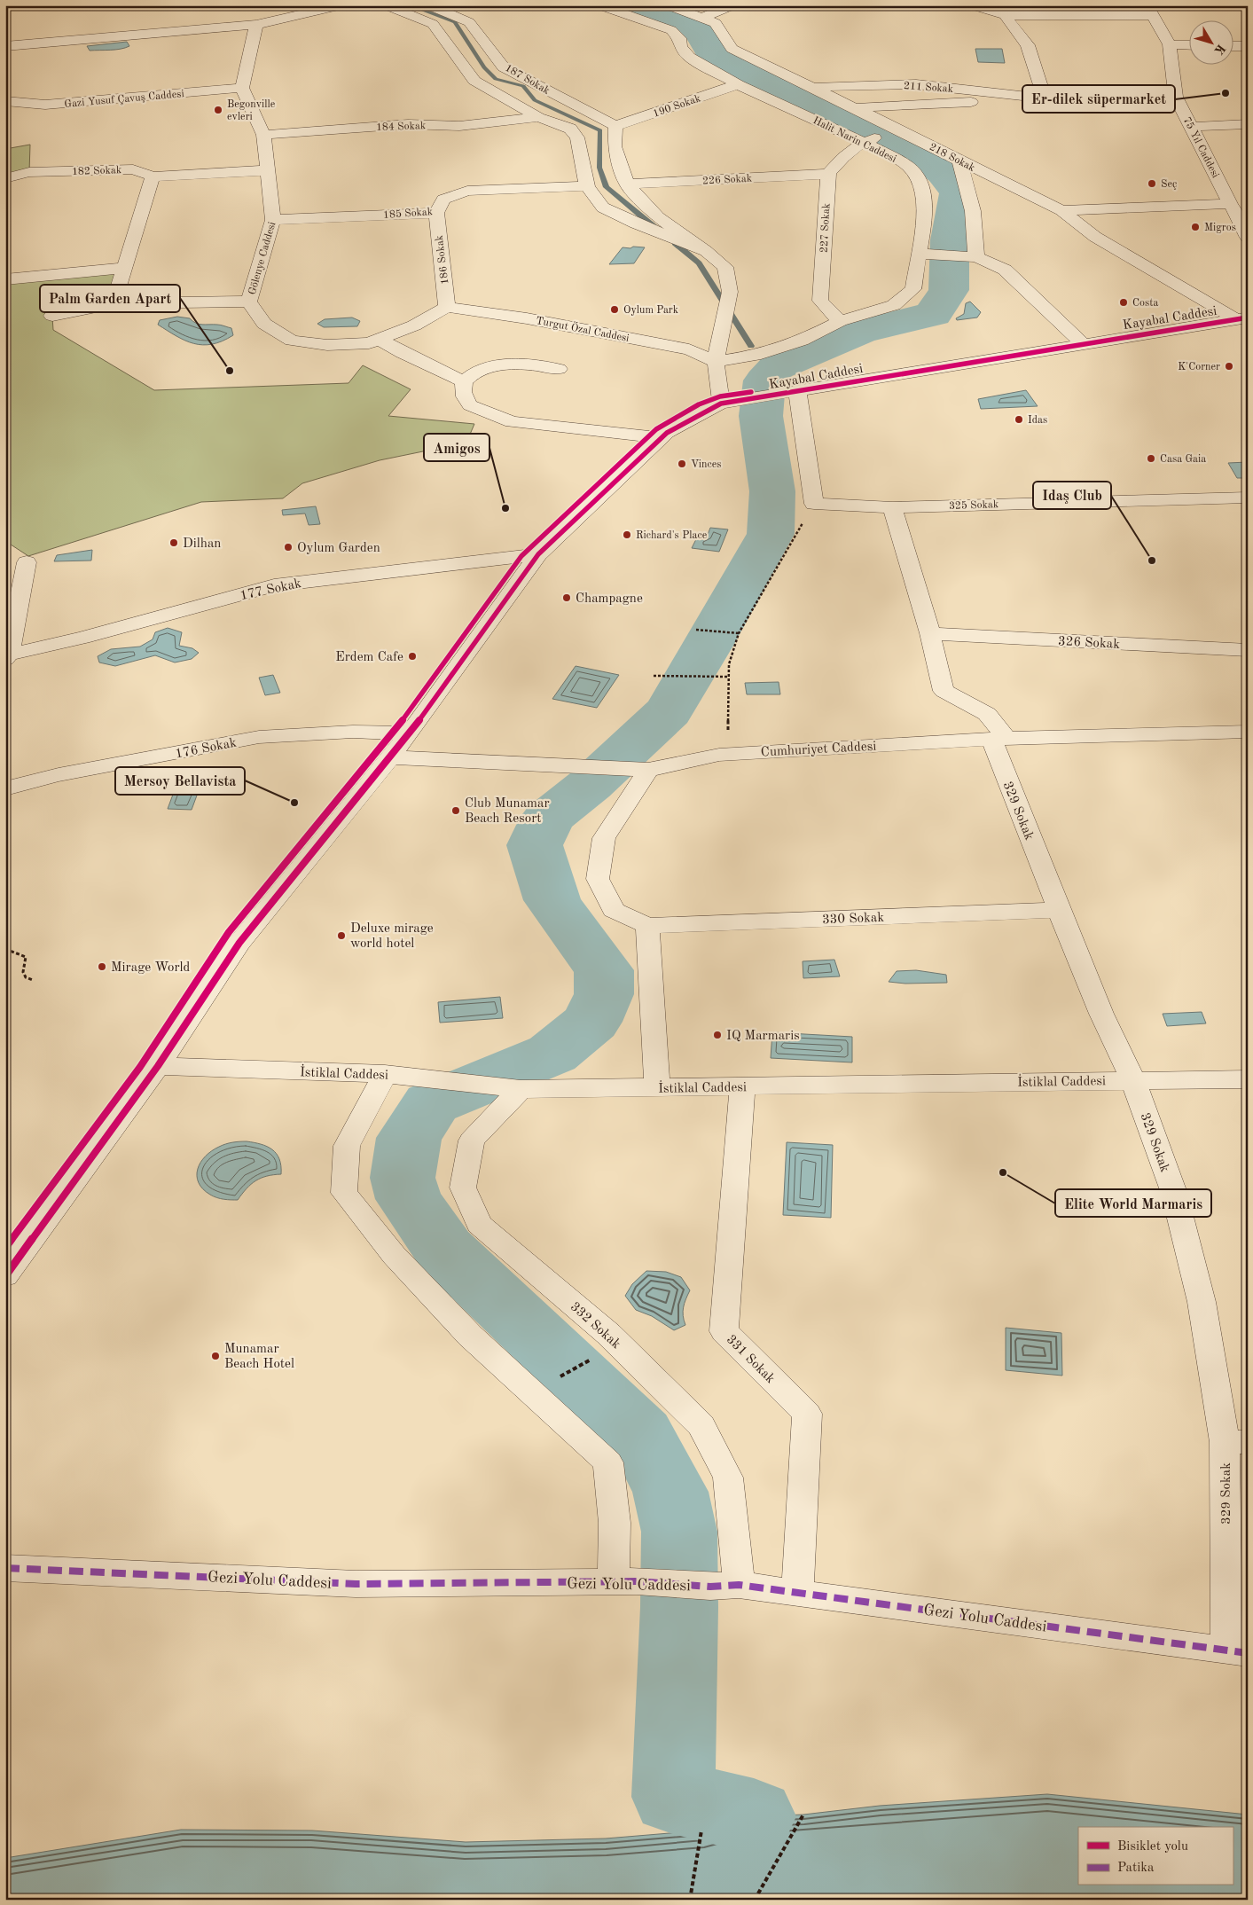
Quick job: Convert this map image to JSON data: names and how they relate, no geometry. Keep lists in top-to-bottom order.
{
  "streets": {
    "street": [
      "187 Sokak",
      "211 Sokak",
      "Gazi Yusuf Çavuş Caddesi",
      "190 Sokak",
      "184 Sokak",
      "Halit Narin Caddesi",
      "75 Yıl Caddesi",
      "218 Sokak",
      "182 Sokak",
      "226 Sokak",
      "185 Sokak",
      "227 Sokak",
      "Gölenye Caddesi",
      "186 Sokak",
      "Kayabal Caddesi",
      "Turgut Özal Caddesi",
      "325 Sokak",
      "177 Sokak",
      "326 Sokak",
      "176 Sokak",
      "Cumhuriyet Caddesi",
      "329 Sokak",
      "330 Sokak",
      "İstiklal Caddesi",
      "332 Sokak",
      "331 Sokak",
      "Gezi Yolu Caddesi"
    ]
  },
  "crossings": [
    ["187 Sokak", "190 Sokak"],
    ["211 Sokak", "75 Yıl Caddesi"],
    ["211 Sokak", "218 Sokak"],
    ["Gazi Yusuf Çavuş Caddesi", "Gölenye Caddesi"],
    ["190 Sokak", "Halit Narin Caddesi"],
    ["184 Sokak", "Gölenye Caddesi"],
    ["Halit Narin Caddesi", "227 Sokak"],
    ["Halit Narin Caddesi", "Turgut Özal Caddesi"],
    ["218 Sokak", "Kayabal Caddesi"],
    ["182 Sokak", "Gölenye Caddesi"],
    ["226 Sokak", "227 Sokak"],
    ["185 Sokak", "Gölenye Caddesi"],
    ["185 Sokak", "186 Sokak"],
    ["Gölenye Caddesi", "186 Sokak"],
    ["Gölenye Caddesi", "Turgut Özal Caddesi"],
    ["186 Sokak", "Turgut Özal Caddesi"],
    ["Kayabal Caddesi", "177 Sokak"],
    ["Kayabal Caddesi", "176 Sokak"],
    ["Kayabal Caddesi", "Cumhuriyet Caddesi"],
    ["Kayabal Caddesi", "İstiklal Caddesi"],
    ["325 Sokak", "329 Sokak"],
    ["326 Sokak", "329 Sokak"],
    ["Cumhuriyet Caddesi", "329 Sokak"],
    ["329 Sokak", "330 Sokak"],
    ["329 Sokak", "İstiklal Caddesi"],
    ["329 Sokak", "Gezi Yolu Caddesi"],
    ["İstiklal Caddesi", "332 Sokak"],
    ["İstiklal Caddesi", "331 Sokak"],
    ["332 Sokak", "Gezi Yolu Caddesi"],
    ["331 Sokak", "Gezi Yolu Caddesi"]
  ],
  "places": [
    "Er-dilek süpermarket",
    "Begonville evleri",
    "Seç",
    "Migros",
    "Costa",
    "Oylum Park",
    "K'Corner",
    "Palm Garden Apart",
    "Idas",
    "Casa Gaia",
    "Vinces",
    "Amigos",
    "Richard's Place",
    "Dilhan",
    "Oylum Garden",
    "Idaş Club",
    "Champagne",
    "Erdem Cafe",
    "Mersoy Bellavista",
    "Club Munamar Beach Resort",
    "Deluxe mirage world hotel",
    "Mirage World",
    "IQ Marmaris",
    "Elite World Marmaris",
    "Munamar Beach Hotel"
  ],
  "legend": ["Bisiklet yolu", "Patika"],
  "north": "bottom right"
}
